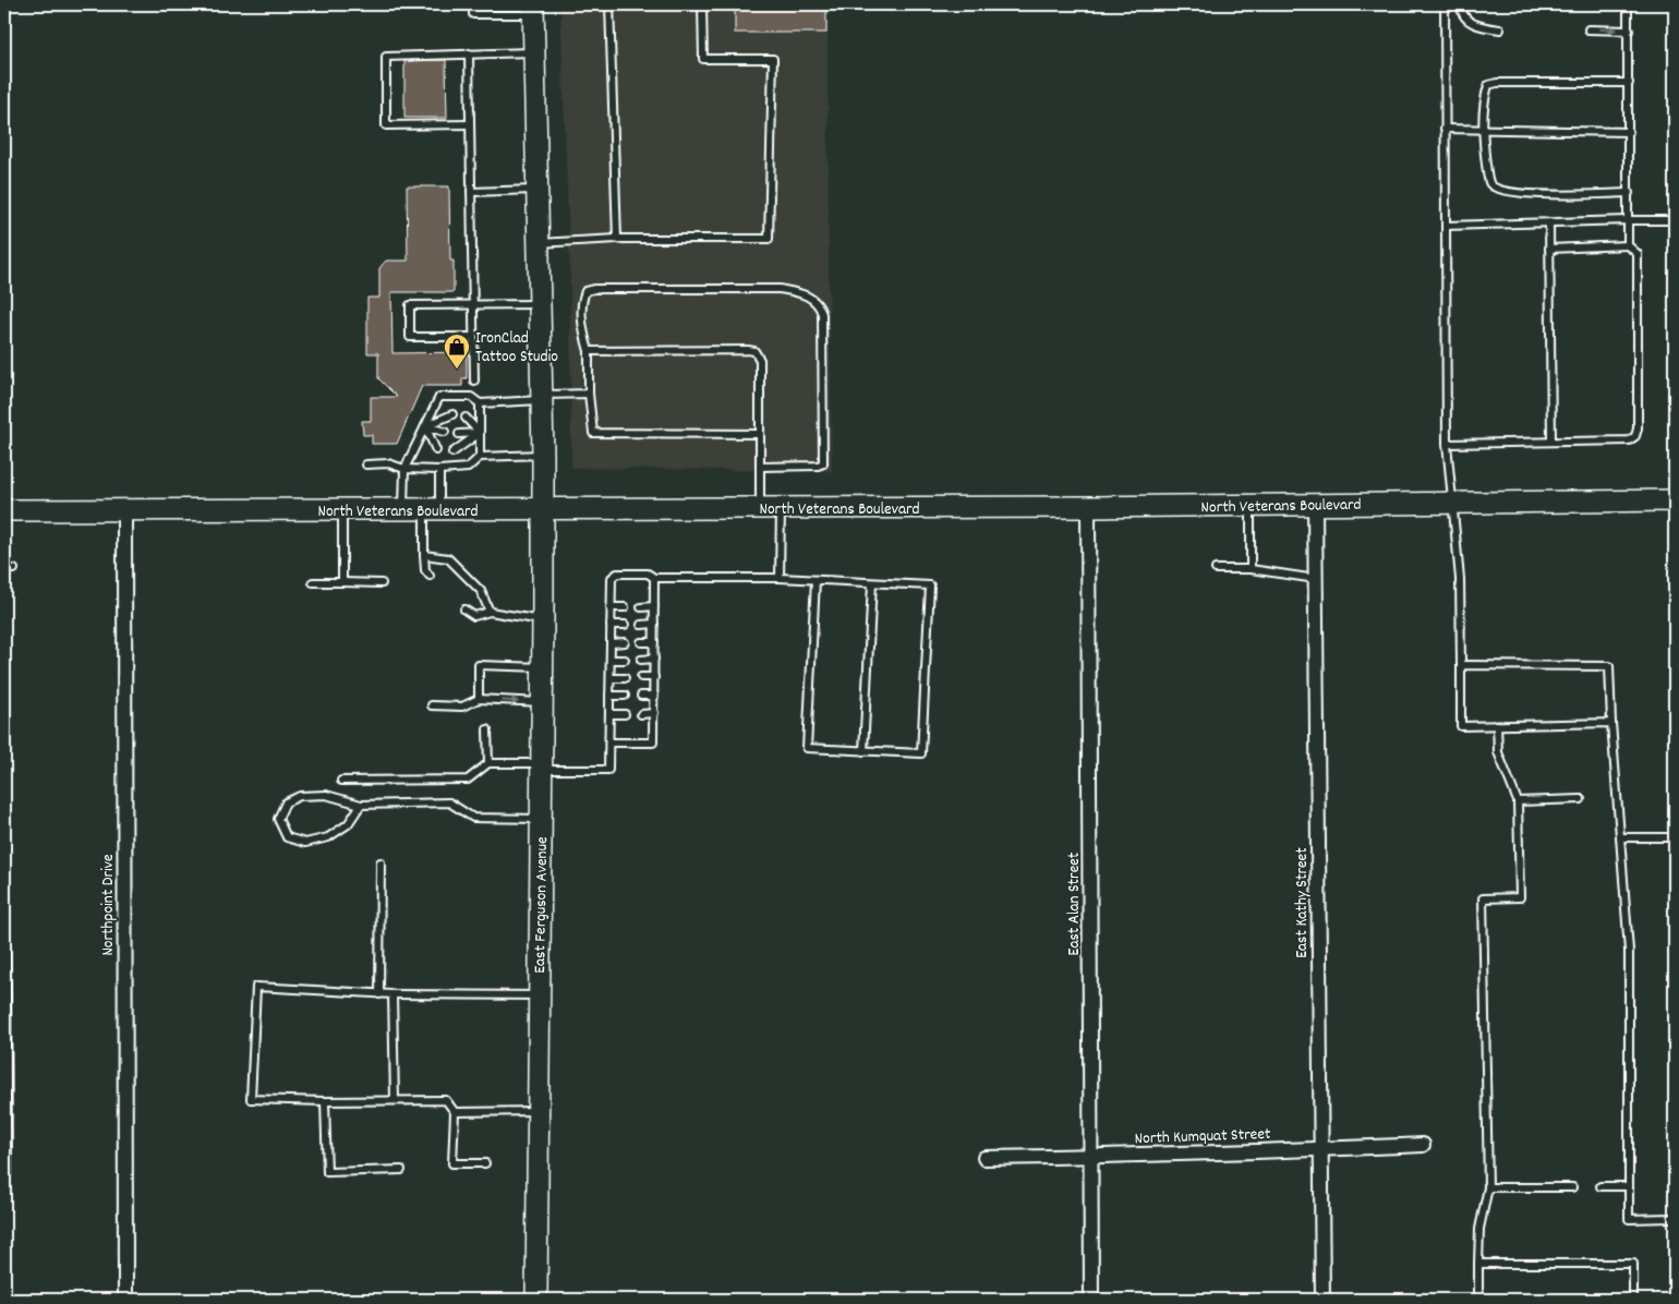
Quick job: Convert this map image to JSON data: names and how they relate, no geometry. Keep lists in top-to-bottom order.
{
  "streets": {
    "main road": ["North Veterans Boulevard", "East Ferguson Avenue"],
    "street": [
      "East Kathy Street",
      "East Alan Street",
      "Northpoint Drive",
      "North Kumquat Street"
    ]
  },
  "crossings": [
    ["North Veterans Boulevard", "East Kathy Street"],
    ["North Veterans Boulevard", "East Alan Street"],
    ["North Veterans Boulevard", "Northpoint Drive"],
    ["North Veterans Boulevard", "East Ferguson Avenue"],
    ["East Kathy Street", "North Kumquat Street"],
    ["East Alan Street", "North Kumquat Street"]
  ],
  "places": {
    "shop": ["IronClad Tattoo Studio"]
  }
}
